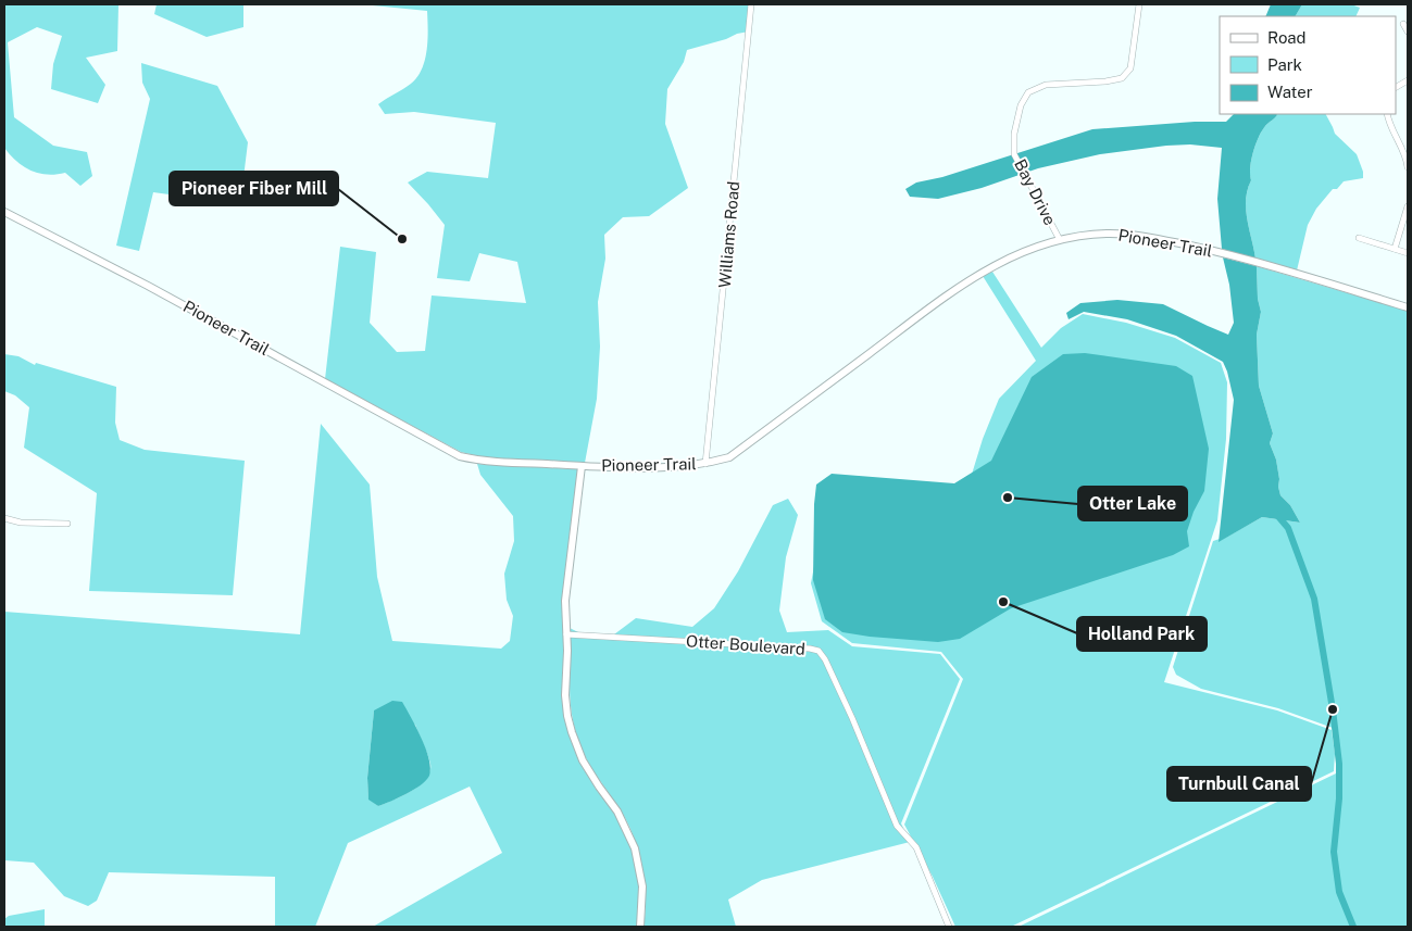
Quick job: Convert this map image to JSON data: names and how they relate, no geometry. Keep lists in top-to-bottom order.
{
  "streets": {
    "street": [
      "Bay Drive",
      "Williams Road",
      "Pioneer Trail",
      "Otter Boulevard"
    ]
  },
  "crossings": [
    ["Bay Drive", "Pioneer Trail"],
    ["Williams Road", "Pioneer Trail"]
  ],
  "places": [
    "Pioneer Fiber Mill",
    "Otter Lake",
    "Holland Park",
    "Turnbull Canal"
  ],
  "legend": ["Road", "Park", "Water"]
}
